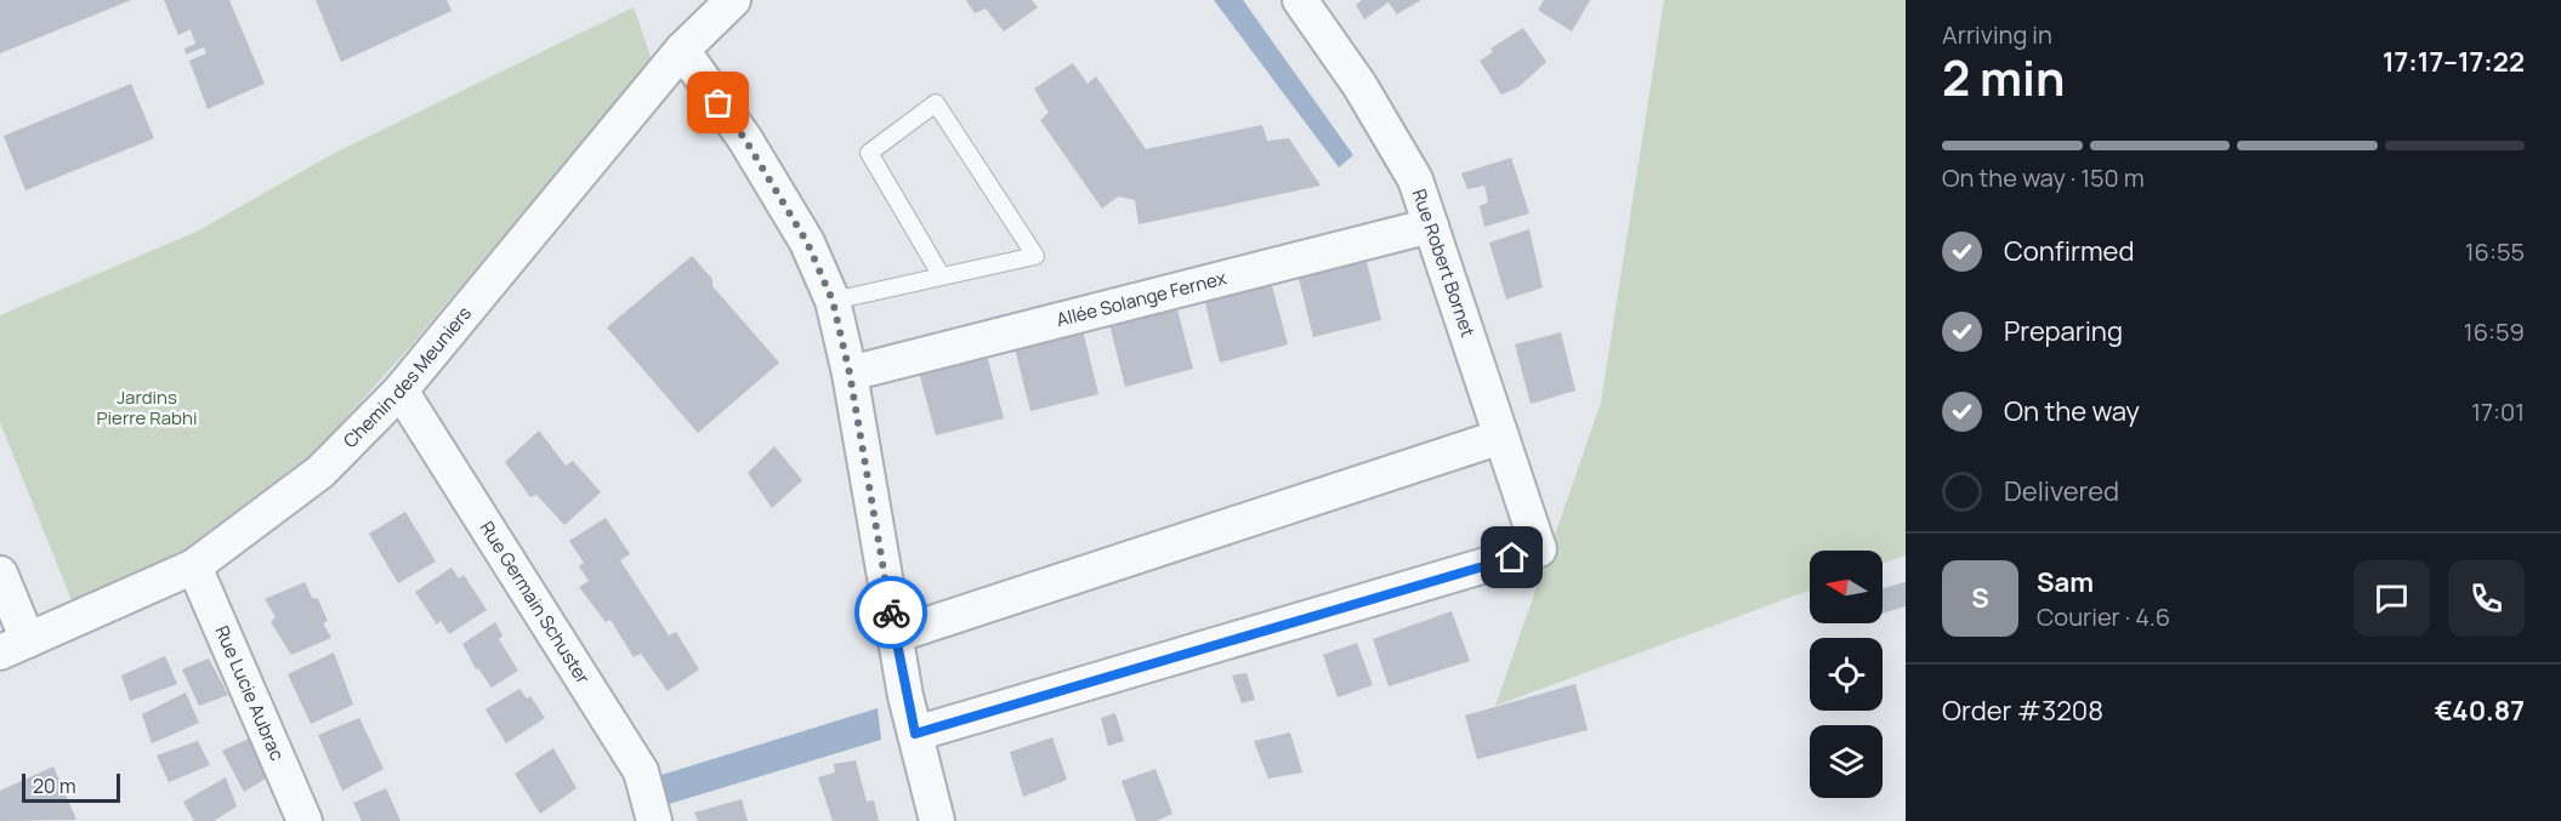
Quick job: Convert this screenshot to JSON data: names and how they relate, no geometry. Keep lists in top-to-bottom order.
{
  "streets": {
    "street": [
      "Rue Robert Bornet",
      "Allée Solange Fernex",
      "Chemin des Meuniers",
      "Rue Germain Schuster",
      "Rue Lucie Aubrac"
    ]
  },
  "crossings": [
    ["Rue Robert Bornet", "Allée Solange Fernex"],
    ["Chemin des Meuniers", "Rue Germain Schuster"],
    ["Chemin des Meuniers", "Rue Lucie Aubrac"]
  ],
  "parks": ["Jardins Pierre Rabhi"],
  "scale_bar": "20 m",
  "north": "left",
  "page": {
    "heading": ["2 min", "Arriving in", "17:17–17:22"],
    "panel": [
      "Sam",
      "Courier · 4.6",
      "Order #3208",
      "€40.87"
    ],
    "bar": "On the way · 150 m",
    "list": [
      ["Confirmed", "16:55"],
      ["Preparing", "16:59"],
      ["On the way", "17:01"],
      "Delivered"
    ],
    "round": "S",
    "scale": "20 m"
  }
}
